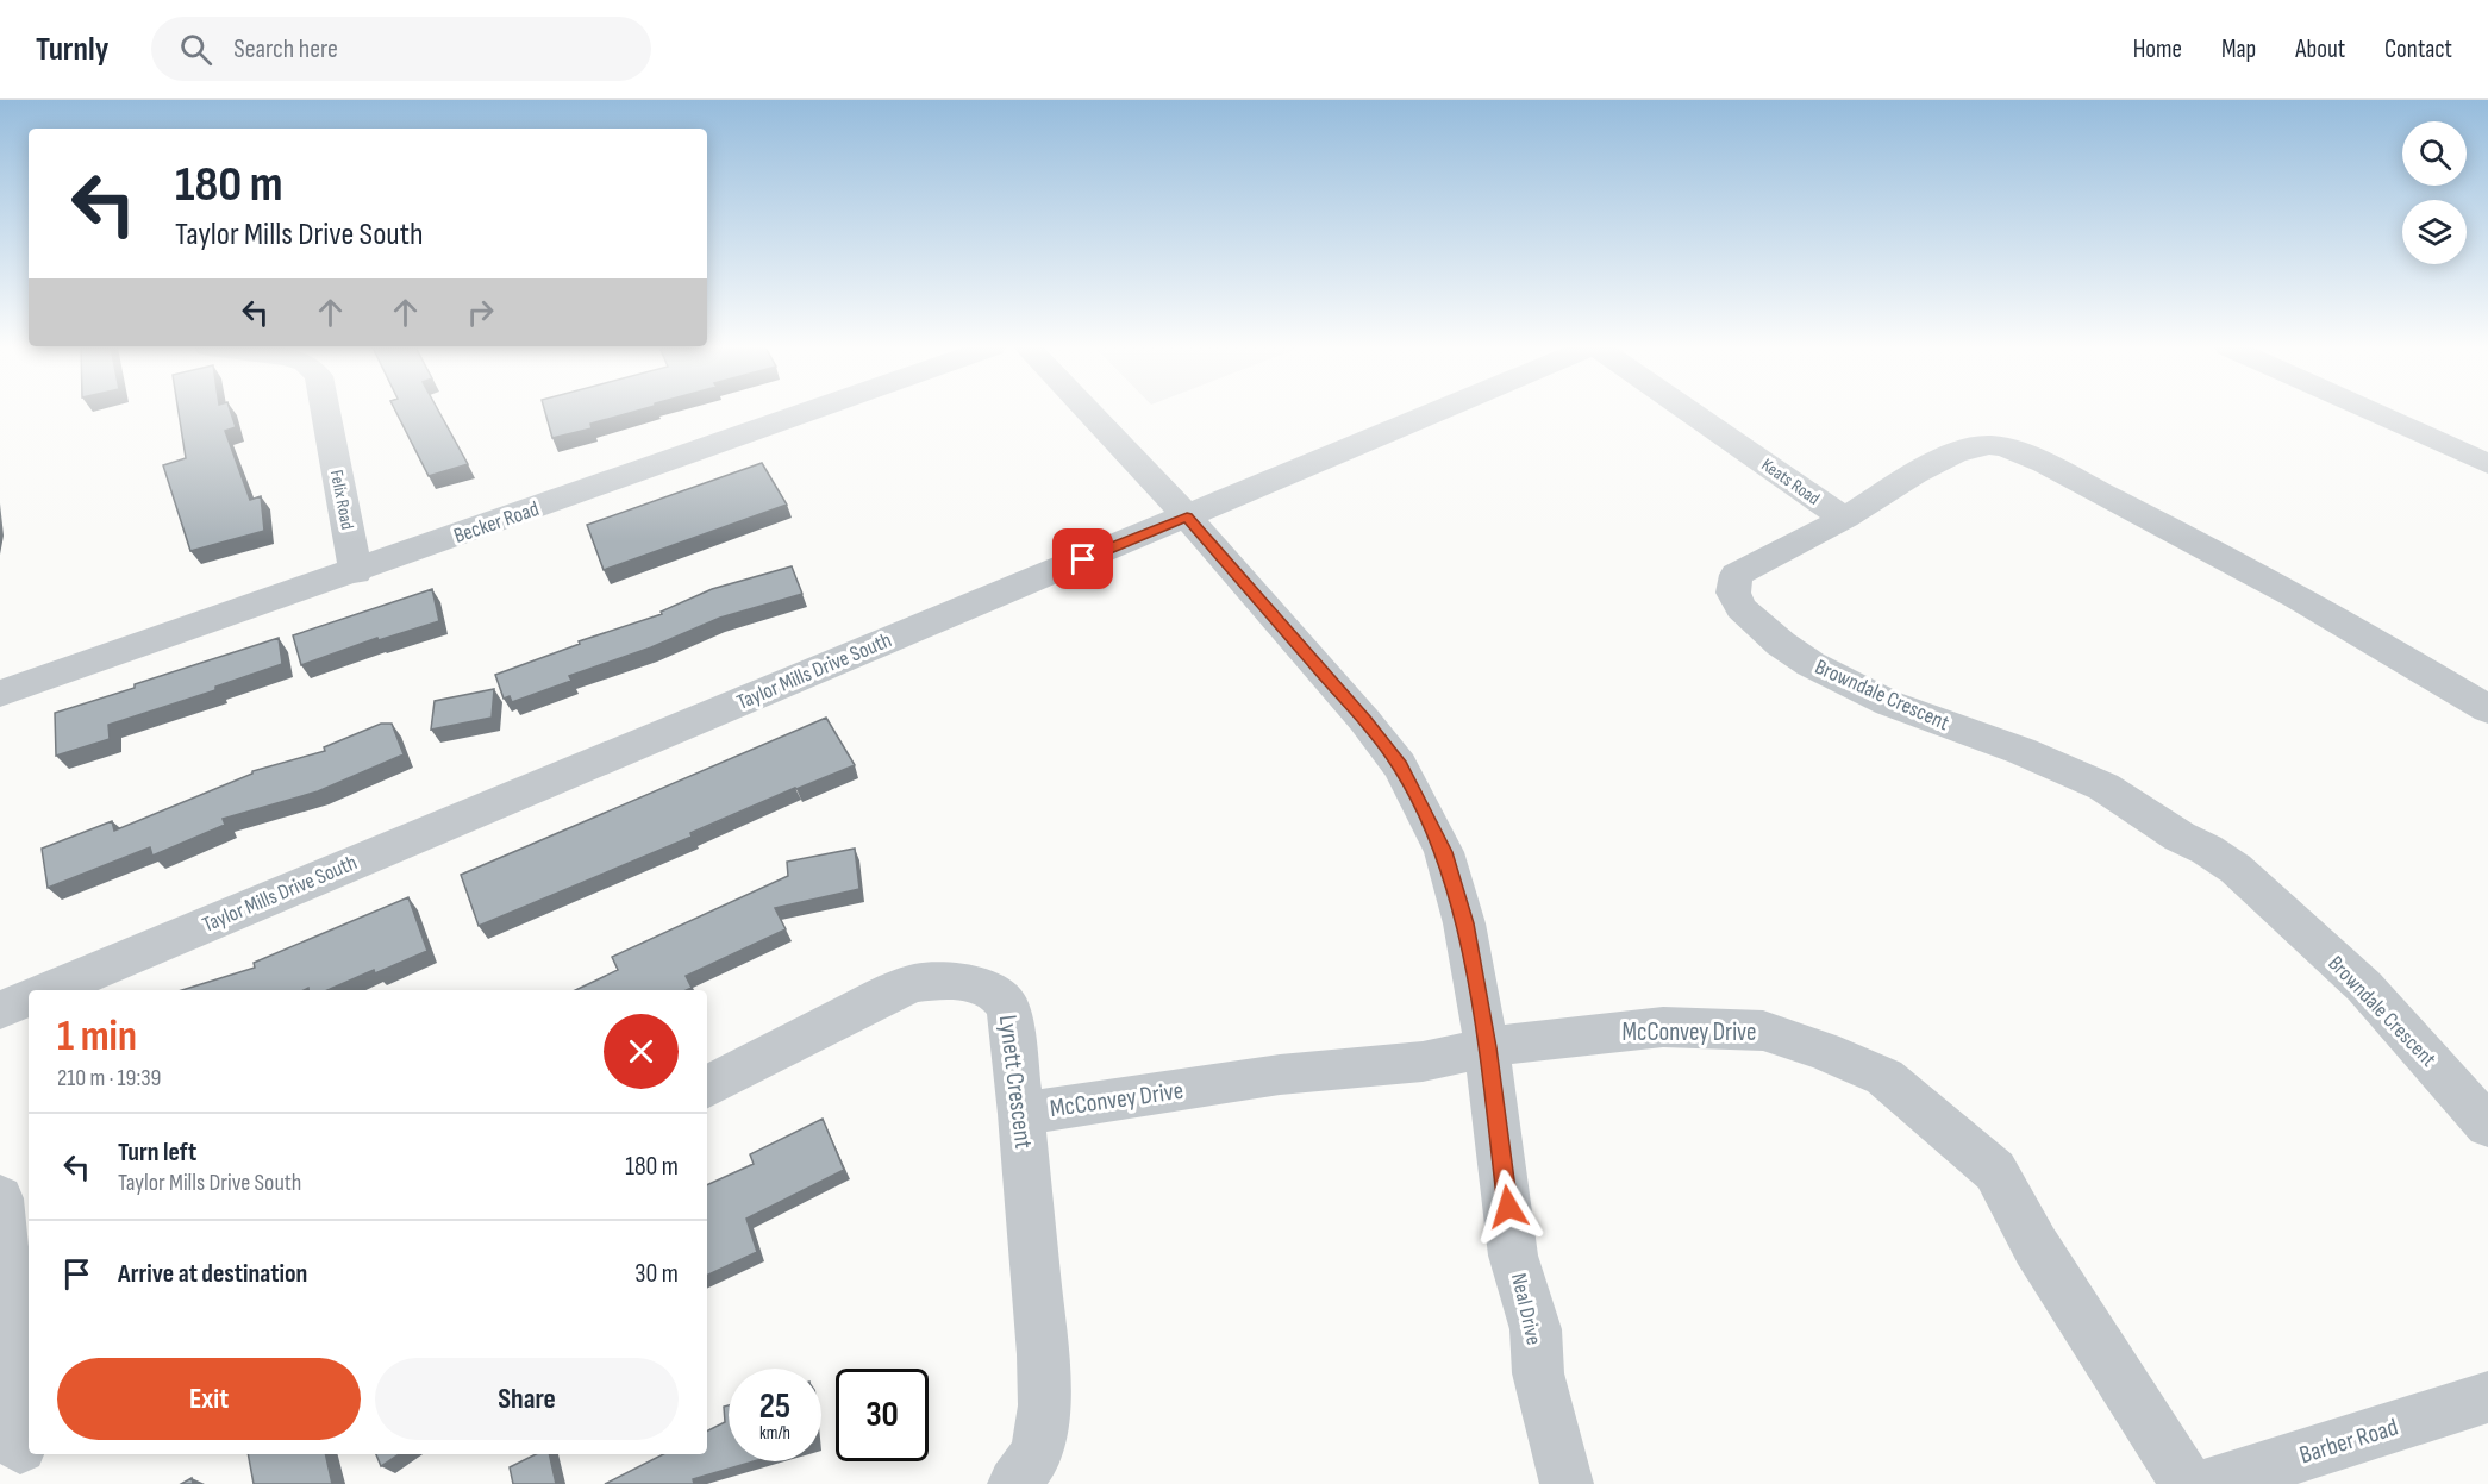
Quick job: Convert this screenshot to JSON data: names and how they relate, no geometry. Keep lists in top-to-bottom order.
{
  "streets": {
    "street": [
      "Keats Road",
      "Felix Road",
      "Becker Road",
      "Taylor Mills Drive South",
      "Browndale Crescent",
      "McConvey Drive",
      "Lynett Crescent",
      "Neal Drive",
      "Barber Road"
    ]
  },
  "crossings": [
    ["Keats Road", "Browndale Crescent"],
    ["Felix Road", "Becker Road"],
    ["Taylor Mills Drive South", "Neal Drive"],
    ["McConvey Drive", "Lynett Crescent"],
    ["McConvey Drive", "Neal Drive"]
  ],
  "page": {
    "header": "Turnly",
    "search": "Search here",
    "nav": [
      "Home",
      "Map",
      "About",
      "Contact"
    ],
    "turn": ["180 m", "Taylor Mills Drive South"],
    "heading": ["1 min", "210 m · 19:39"],
    "list": [
      {
        "name": "Turn left",
        "note": "Taylor Mills Drive South",
        "value": "180 m"
      },
      {
        "name": "Arrive at destination",
        "value": "30 m"
      }
    ],
    "buttons": ["Exit", "Share"],
    "speed": "25 km/h",
    "limit": "30"
  }
}
